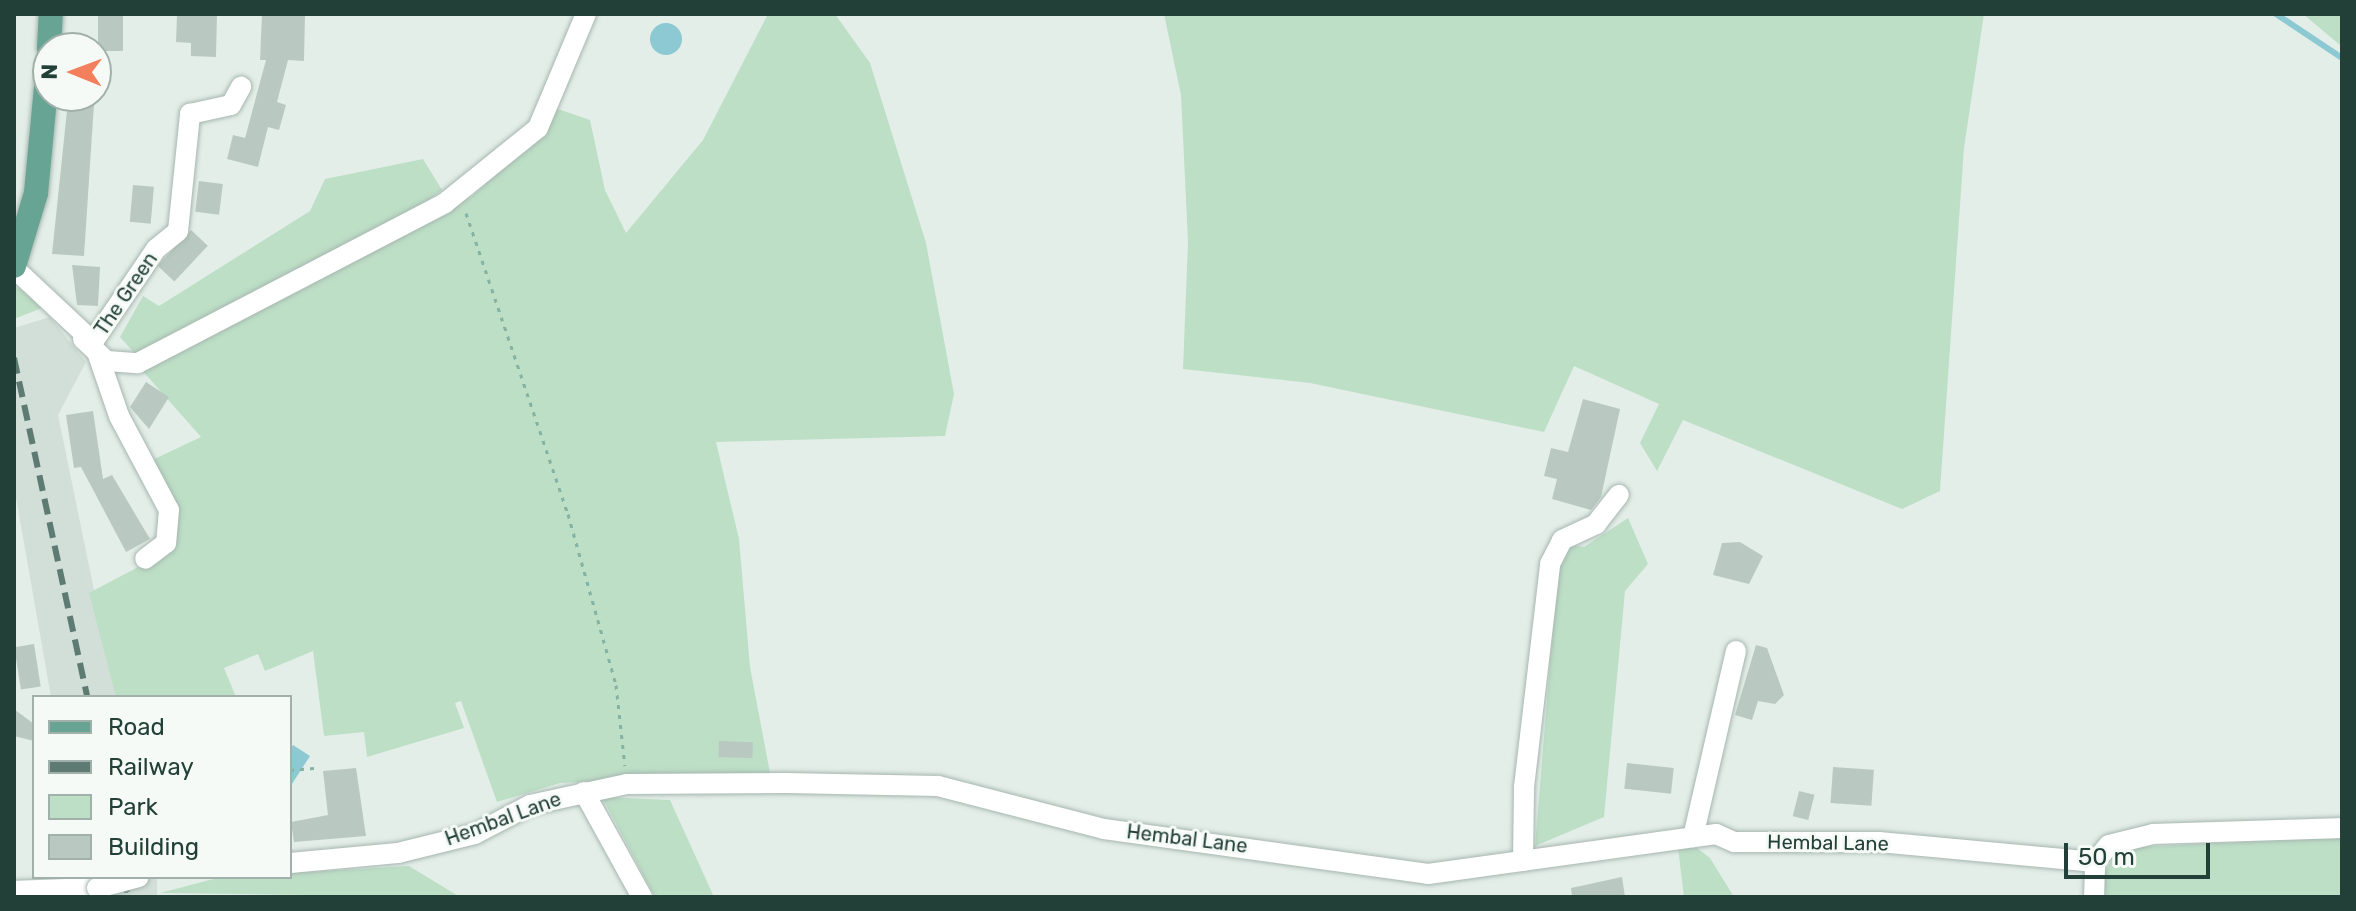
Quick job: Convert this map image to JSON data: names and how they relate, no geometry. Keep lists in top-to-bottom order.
{
  "streets": {
    "street": ["The Green", "Hembal Lane"]
  },
  "legend": [
    "Road",
    "Railway",
    "Park",
    "Building"
  ],
  "scale_bar": "50 m",
  "north": "left"
}
